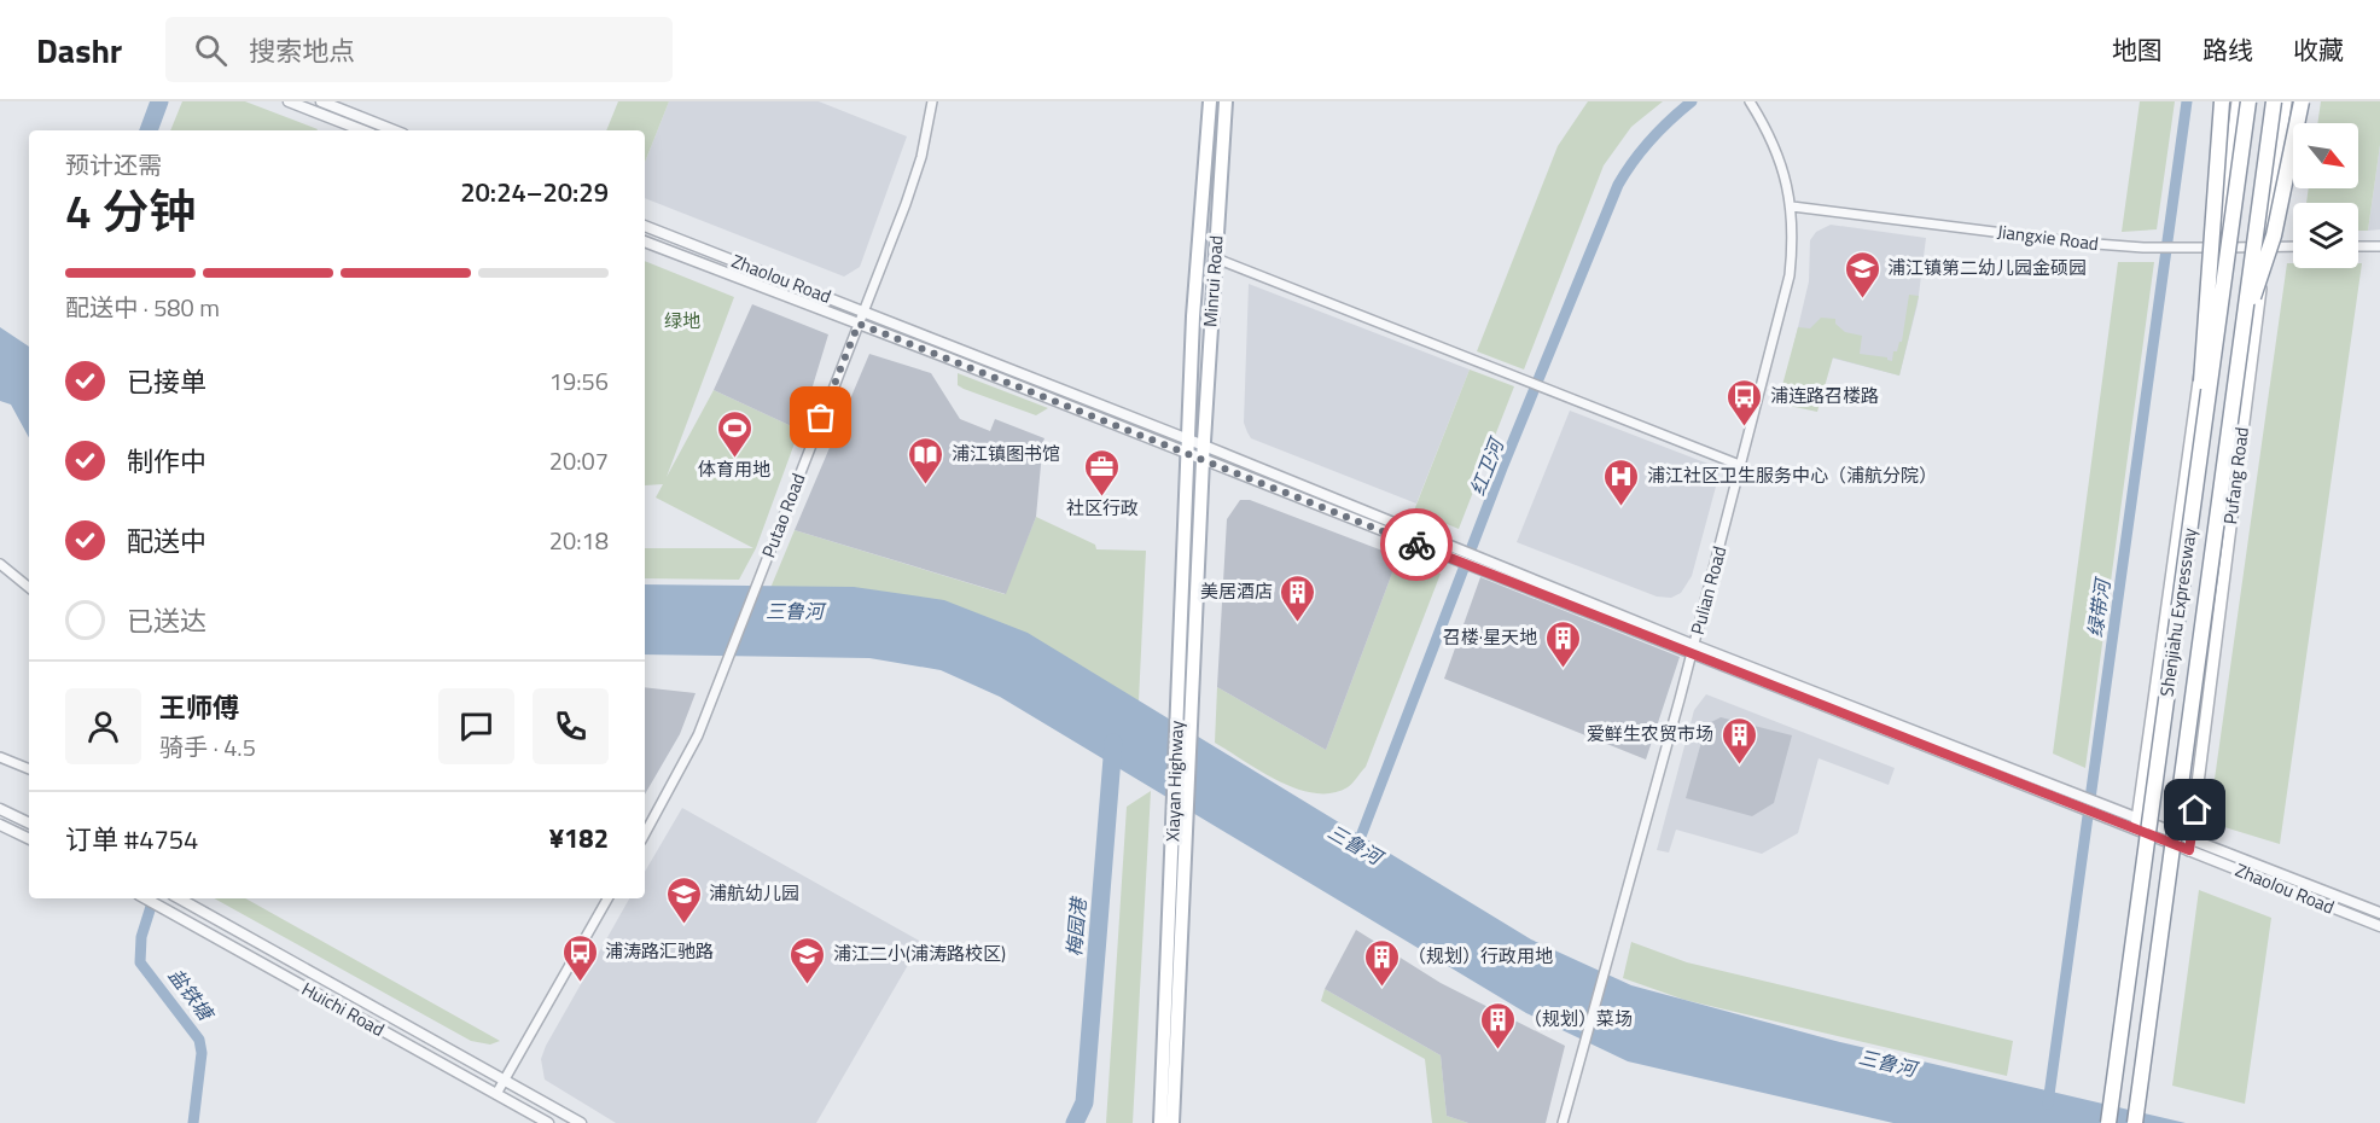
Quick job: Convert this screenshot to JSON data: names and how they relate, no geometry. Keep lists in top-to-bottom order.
{
  "streets": {
    "highway": ["Shenjiahu Expressway"],
    "main road": ["Minrui Road", "Pufang Road", "Xiayan Highway"],
    "street": [
      "Jiangxie Road",
      "Zhaolou Road",
      "Putao Road",
      "Pulian Road",
      "Huichi Road"
    ]
  },
  "crossings": [
    ["Jiangxie Road", "Pufang Road"],
    ["Jiangxie Road", "Pulian Road"],
    ["Zhaolou Road", "Minrui Road"],
    ["Zhaolou Road", "Pufang Road"],
    ["Zhaolou Road", "Putao Road"],
    ["Zhaolou Road", "Xiayan Highway"],
    ["Minrui Road", "Xiayan Highway"]
  ],
  "water": [
    "红卫河",
    "绿带河",
    "三鲁河",
    "梅园港",
    "盐铁塘"
  ],
  "parks": ["绿地"],
  "places": {
    "school or university": ["浦江镇第二幼儿园金硕园", "浦航幼儿园", "浦江二小(浦涛路校区)"],
    "bus stop": ["浦连路召楼路", "浦涛路汇驰路"],
    "sports": ["体育用地"],
    "library": ["浦江镇图书馆"],
    "office": ["社区行政"],
    "hospital": ["浦江社区卫生服务中心（浦航分院）"],
    "building": [
      "美居酒店",
      "召楼·星天地",
      "爱鲜生农贸市场",
      "（规划）行政用地",
      "（规划）菜场"
    ]
  },
  "north": "bottom right",
  "page": {
    "header": "Dashr",
    "search": "搜索地点",
    "nav": ["地图", "路线", "收藏"],
    "heading": ["4 分钟", "预计还需", "20:24–20:29"],
    "panel": [
      "王师傅",
      "骑手 · 4.5",
      "订单 #4754",
      "¥182"
    ],
    "bar": "配送中 · 580 m",
    "list": [
      ["已接单", "19:56"],
      ["制作中", "20:07"],
      ["配送中", "20:18"],
      "已送达"
    ]
  }
}
